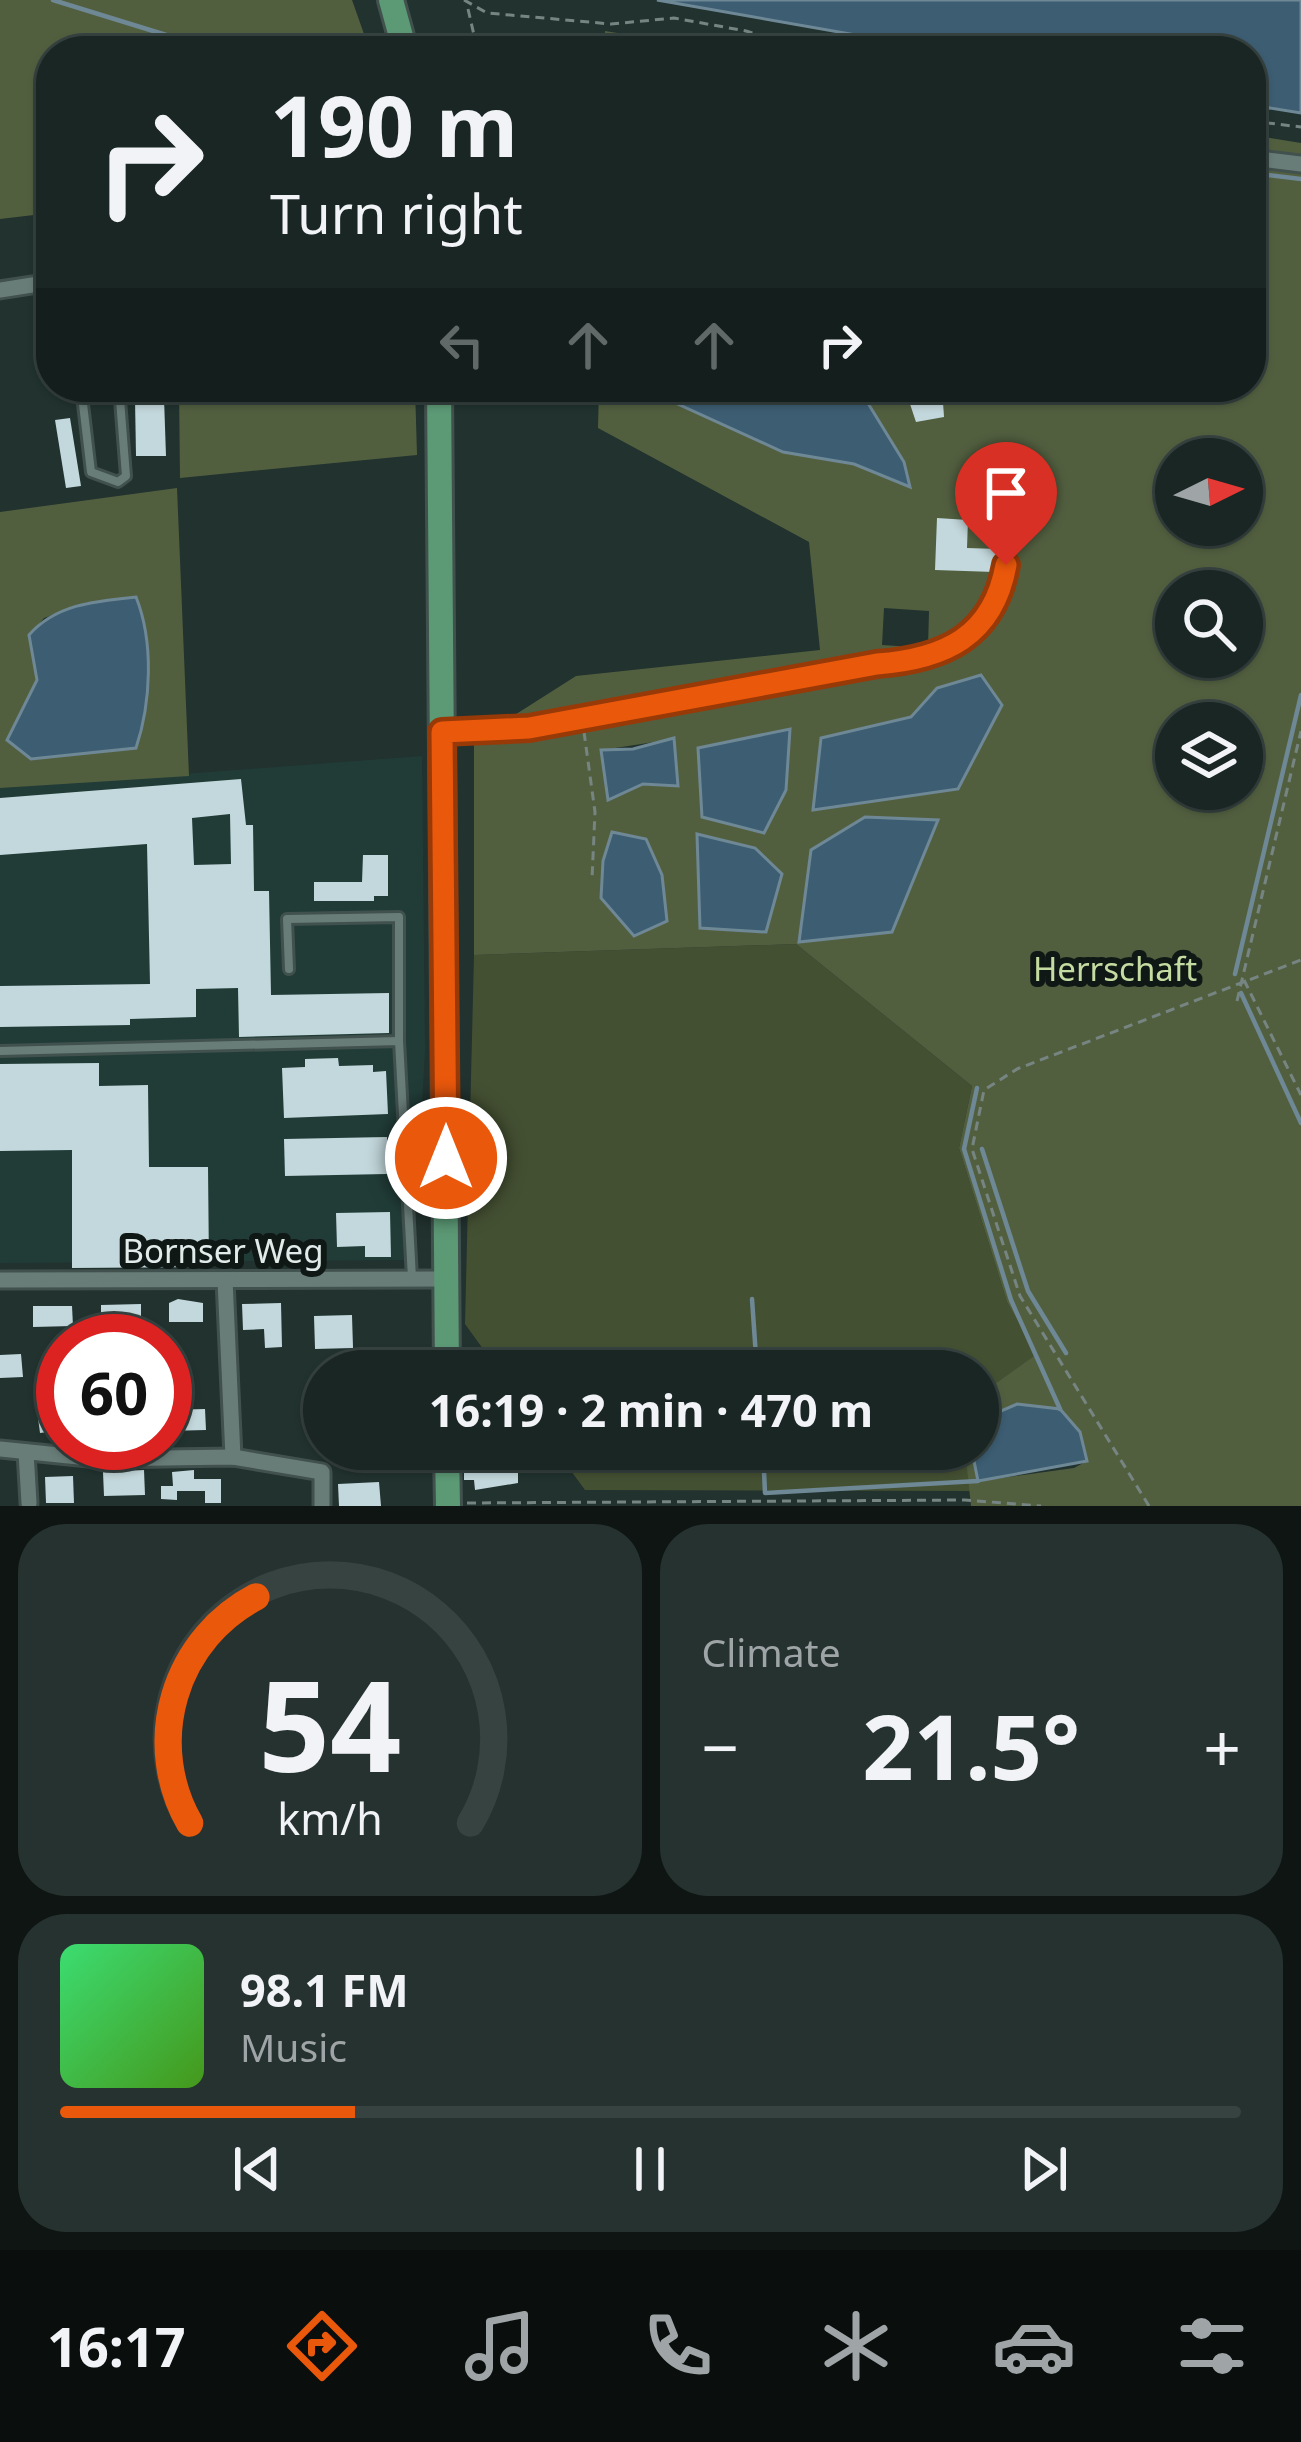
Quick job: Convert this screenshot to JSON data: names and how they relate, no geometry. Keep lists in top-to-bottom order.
{
  "streets": {
    "street": ["Bornser Weg"]
  },
  "parks": ["Herrschaft"],
  "north": "right",
  "page": {
    "turn": ["190 m", "Turn right"],
    "limit": "60",
    "trip": "16:19 · 2 min · 470 m",
    "tile": "Climate",
    "heat": ["−", "21.5°", "+"],
    "song": ["98.1 FM", "Music"],
    "tabs": "16:17",
    "gauge": ["54", "km/h"]
  }
}
